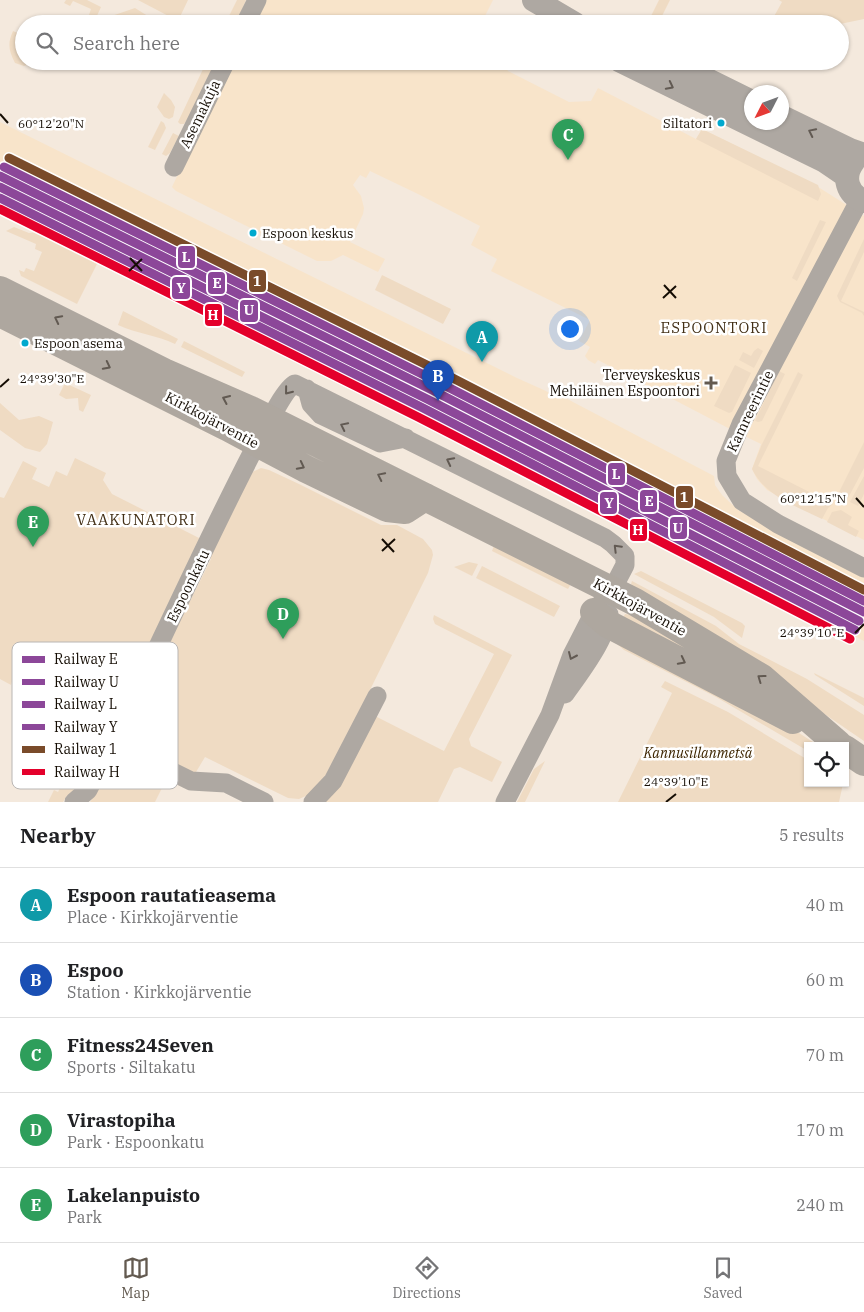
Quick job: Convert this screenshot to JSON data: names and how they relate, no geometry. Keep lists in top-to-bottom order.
{
  "streets": {
    "main road": ["Kirkkojärventie"],
    "street": ["Asemakuja", "Kamreerintie", "Espoonkatu"]
  },
  "crossings": [
    ["Kirkkojärventie", "Espoonkatu"]
  ],
  "one_way": ["Espoonkatu"],
  "districts": ["ESPOONTORI", "VAAKUNATORI"],
  "parks": ["Kannusillanmetsä"],
  "places": {
    "other": ["Siltatori", "Espoon keskus", "Espoon asema"],
    "health": ["Terveyskeskus Mehiläinen Espoontori"]
  },
  "lines": [
    "rail line 1",
    "rail line L",
    "rail line E",
    "rail line U",
    "rail line Y",
    "rail line H"
  ],
  "legend": [
    "Railway E",
    "Railway U",
    "Railway L",
    "Railway Y",
    "Railway 1",
    "Railway H"
  ],
  "north": "bottom left",
  "page": {
    "search": "Search here",
    "pins": [
      "C",
      "A",
      "B",
      "E",
      "D"
    ],
    "heading": ["Nearby", "5 results"],
    "list": [
      {
        "mark": "A",
        "name": "Espoon rautatieasema",
        "note": "Place · Kirkkojärventie",
        "value": "40 m"
      },
      {
        "mark": "B",
        "name": "Espoo",
        "note": "Station · Kirkkojärventie",
        "value": "60 m"
      },
      {
        "mark": "C",
        "name": "Fitness24Seven",
        "note": "Sports · Siltakatu",
        "value": "70 m"
      },
      {
        "mark": "D",
        "name": "Virastopiha",
        "note": "Park · Espoonkatu",
        "value": "170 m"
      },
      {
        "mark": "E",
        "name": "Lakelanpuisto",
        "note": "Park",
        "value": "240 m"
      }
    ],
    "nav": ["Map", "Directions", "Saved"]
  },
  "coordinates": [
    "60°12'20\"N",
    "24°39'30\"E",
    "60°12'15\"N",
    "24°39'10\"E"
  ]
}
